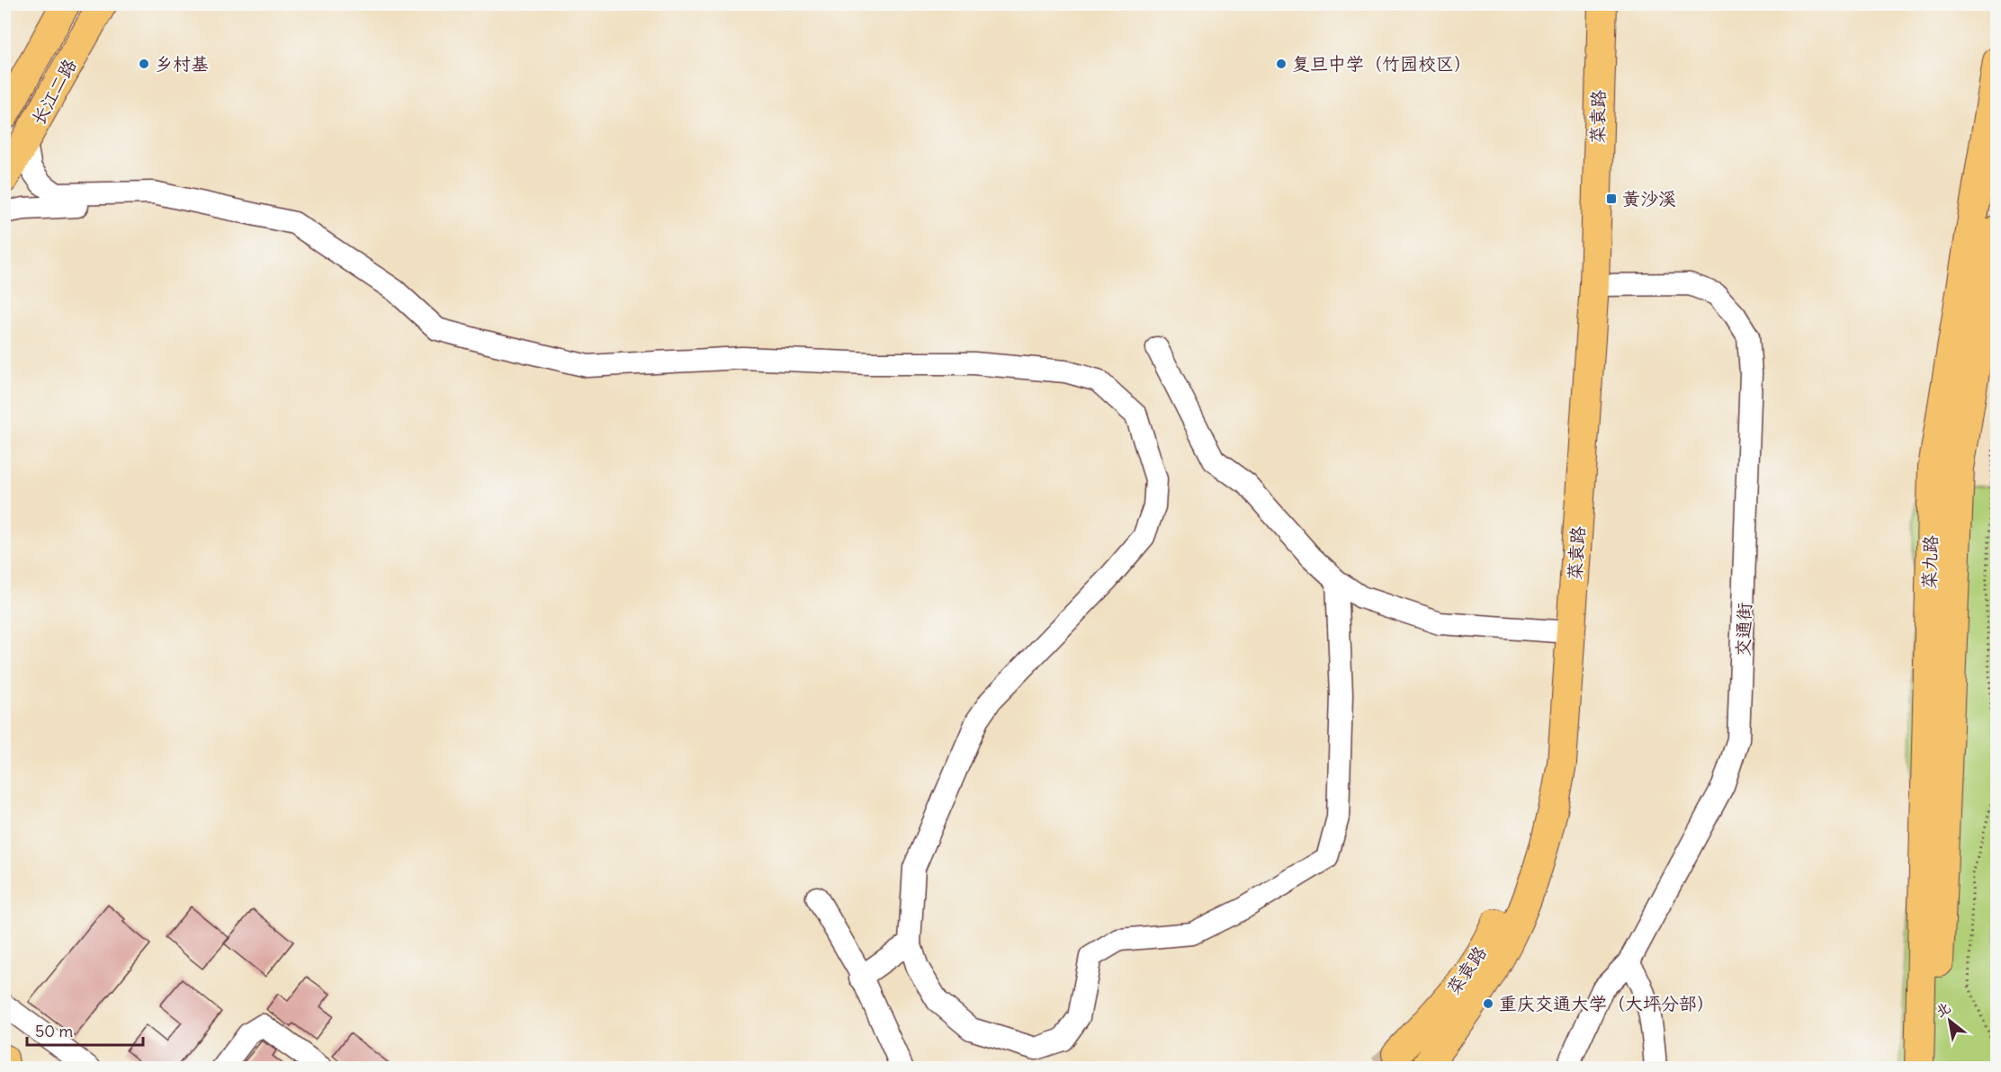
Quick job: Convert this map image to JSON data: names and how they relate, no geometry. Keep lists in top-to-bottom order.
{
  "streets": {
    "main road": ["长江二路", "菜袁路", "菜九路"],
    "street": ["交通街"]
  },
  "crossings": [
    ["菜袁路", "交通街"]
  ],
  "places": {
    "other": ["乡村基", "复旦中学（竹园校区）", "重庆交通大学（大坪分部）"],
    "transit": ["黄沙溪"]
  },
  "scale_bar": "50 m",
  "north": "top left"
}
